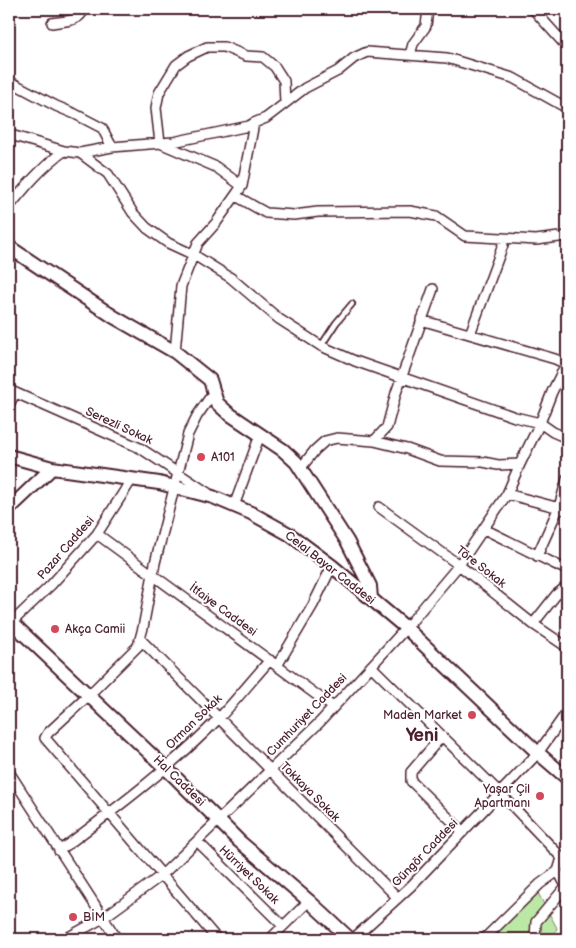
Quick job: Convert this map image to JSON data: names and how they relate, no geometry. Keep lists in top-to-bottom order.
{
  "streets": {
    "street": [
      "Serezli Sokak",
      "Pazar Caddesi",
      "Töre Sokak",
      "Celal Bayar Caddesi",
      "İtfaiye Caddesi",
      "Cumhuriyet Caddesi",
      "Orman Sokak",
      "Hal Caddesi",
      "Tokkaya Sokak",
      "Güngör Caddesi",
      "Hürriyet Sokak"
    ]
  },
  "crossings": [
    ["Serezli Sokak", "Celal Bayar Caddesi"],
    ["Pazar Caddesi", "Celal Bayar Caddesi"],
    ["Pazar Caddesi", "İtfaiye Caddesi"],
    ["Pazar Caddesi", "Hal Caddesi"],
    ["Töre Sokak", "Cumhuriyet Caddesi"],
    ["Celal Bayar Caddesi", "Cumhuriyet Caddesi"],
    ["Celal Bayar Caddesi", "Orman Sokak"],
    ["Celal Bayar Caddesi", "Güngör Caddesi"],
    ["İtfaiye Caddesi", "Cumhuriyet Caddesi"],
    ["İtfaiye Caddesi", "Orman Sokak"],
    ["Cumhuriyet Caddesi", "Hal Caddesi"],
    ["Cumhuriyet Caddesi", "Tokkaya Sokak"],
    ["Cumhuriyet Caddesi", "Hürriyet Sokak"],
    ["Orman Sokak", "Hal Caddesi"],
    ["Orman Sokak", "Tokkaya Sokak"],
    ["Tokkaya Sokak", "Güngör Caddesi"]
  ],
  "districts": ["Yeni"],
  "places": [
    "A101",
    "Akça Camii",
    "Maden Market",
    "Yaşar Çil Apartmanı",
    "BİM"
  ]
}
